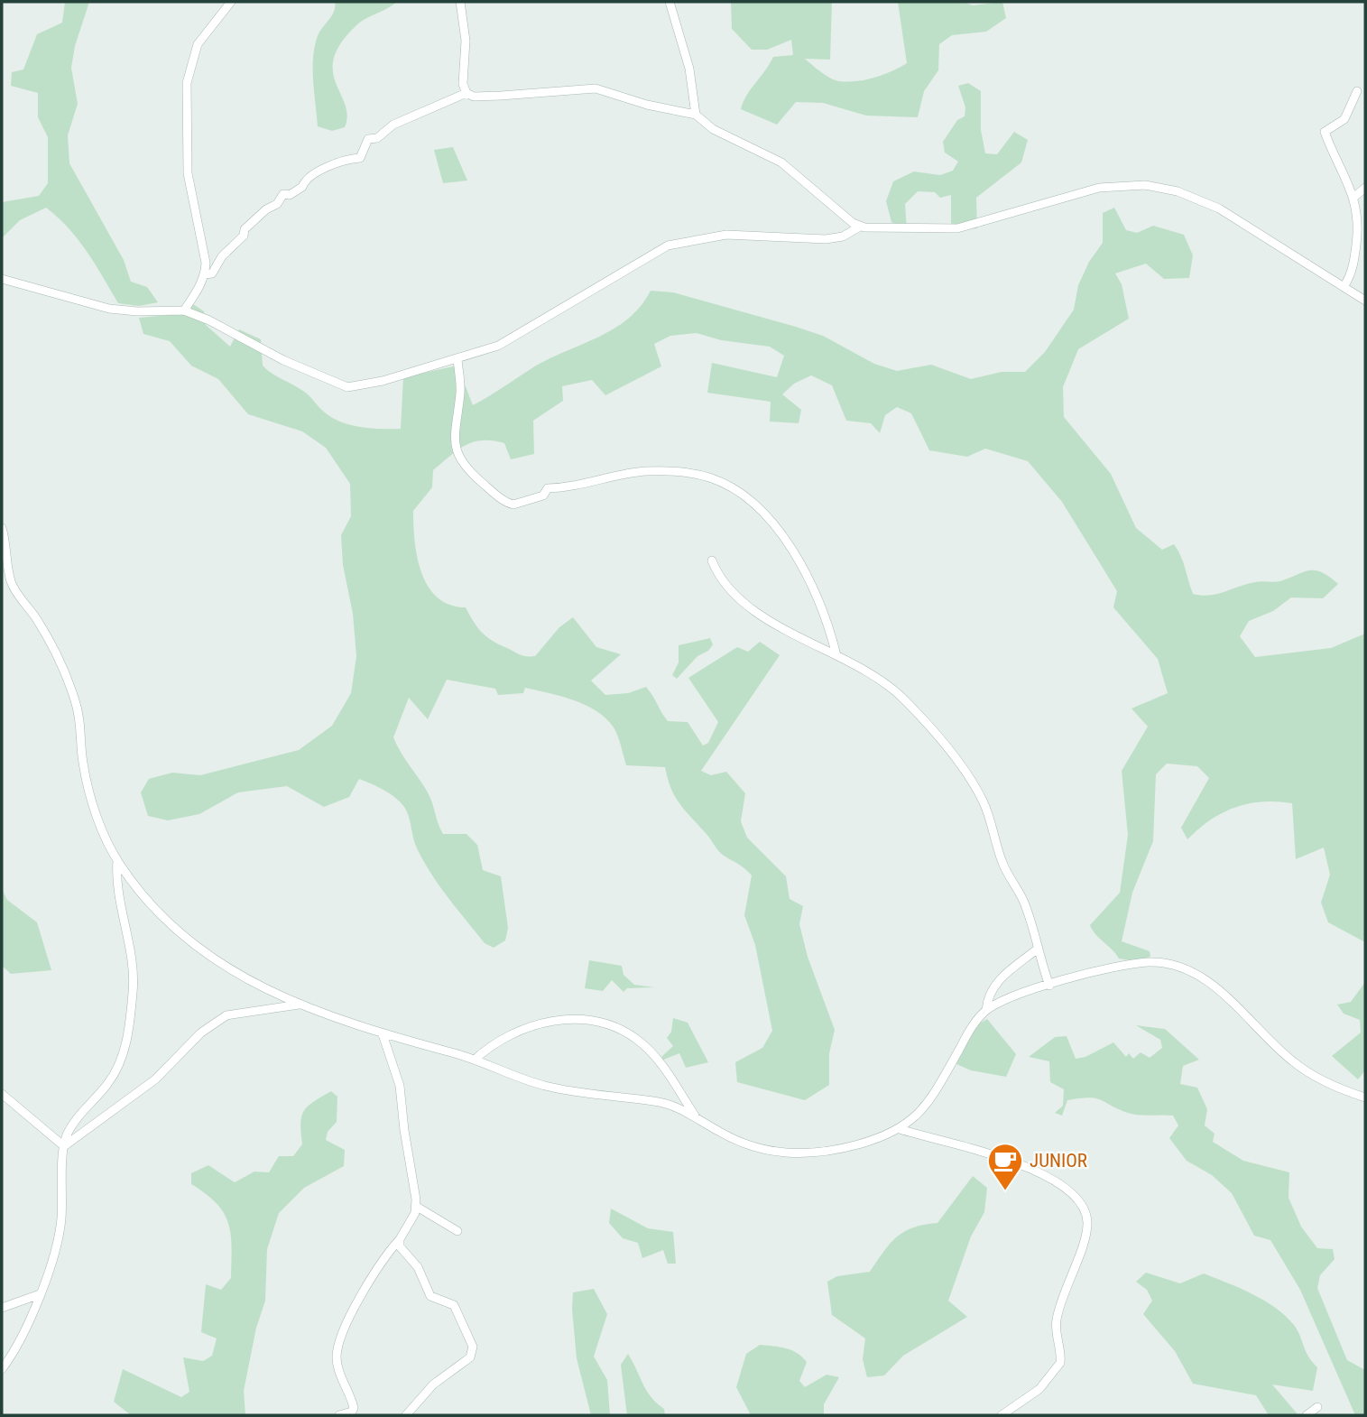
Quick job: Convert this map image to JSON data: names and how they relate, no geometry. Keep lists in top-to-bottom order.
{
  "places": {
    "cafe": ["JUNIOR"]
  }
}
